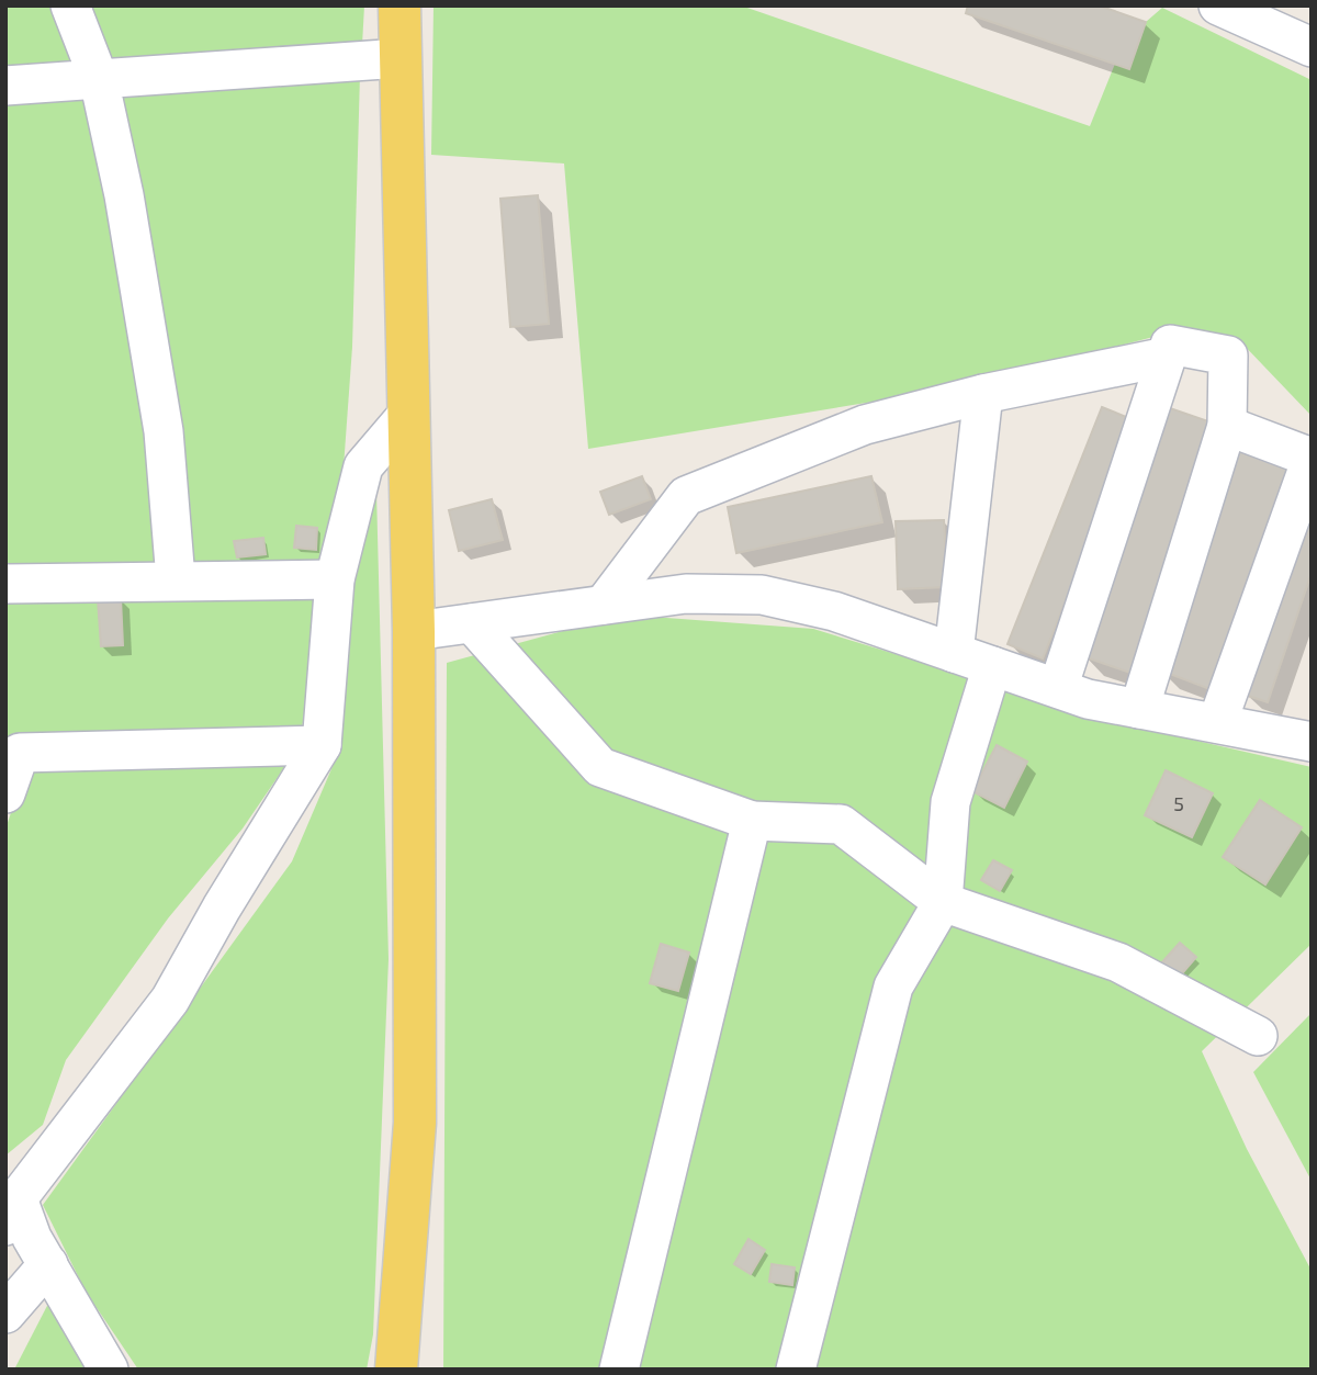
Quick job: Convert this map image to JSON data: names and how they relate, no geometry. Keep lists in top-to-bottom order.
{
  "house_numbers": ["5"]
}
